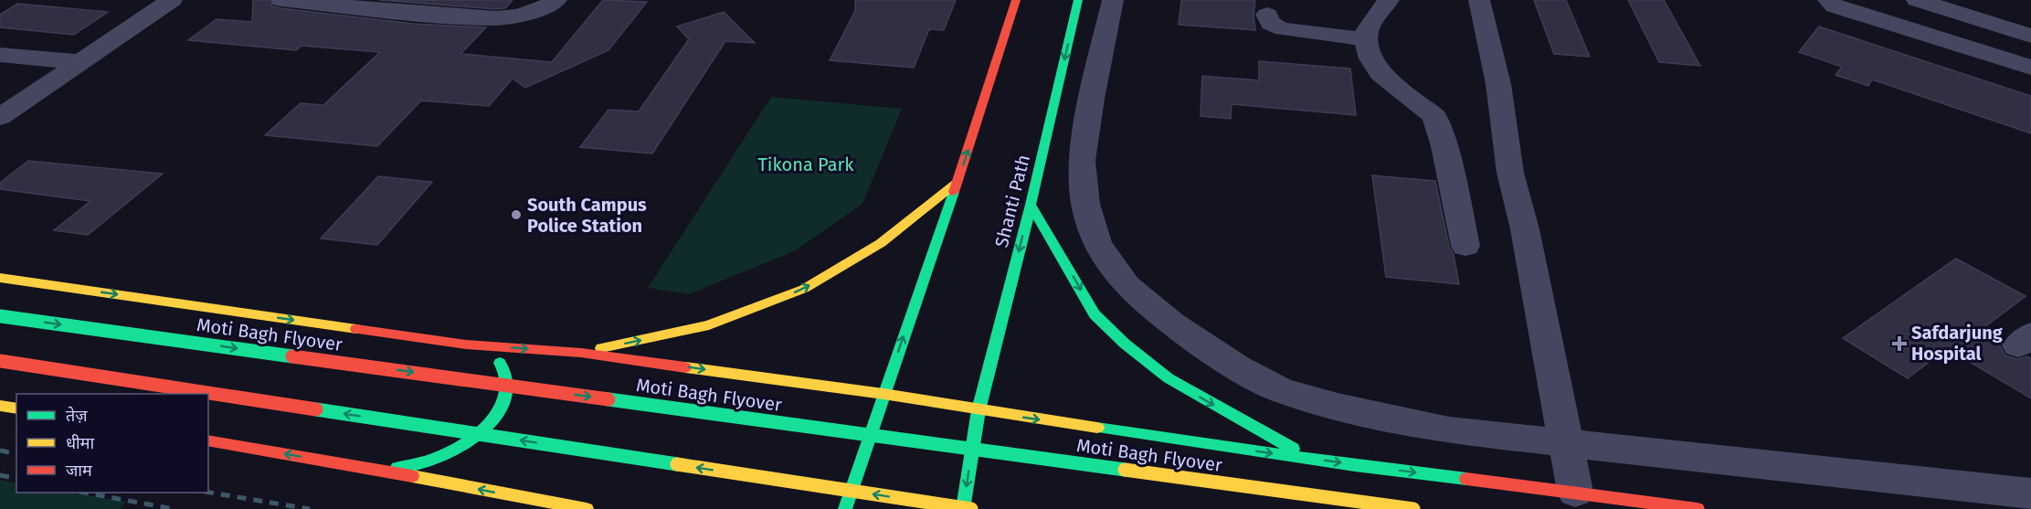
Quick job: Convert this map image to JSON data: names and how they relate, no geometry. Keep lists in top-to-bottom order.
{
  "streets": {
    "main road": ["Shanti Path", "Moti Bagh Flyover"]
  },
  "parks": ["Tikona Park"],
  "places": {
    "other": ["South Campus Police Station"],
    "health": ["Safdarjung Hospital"]
  },
  "legend": ["तेज़", "धीमा", "जाम"]
}
